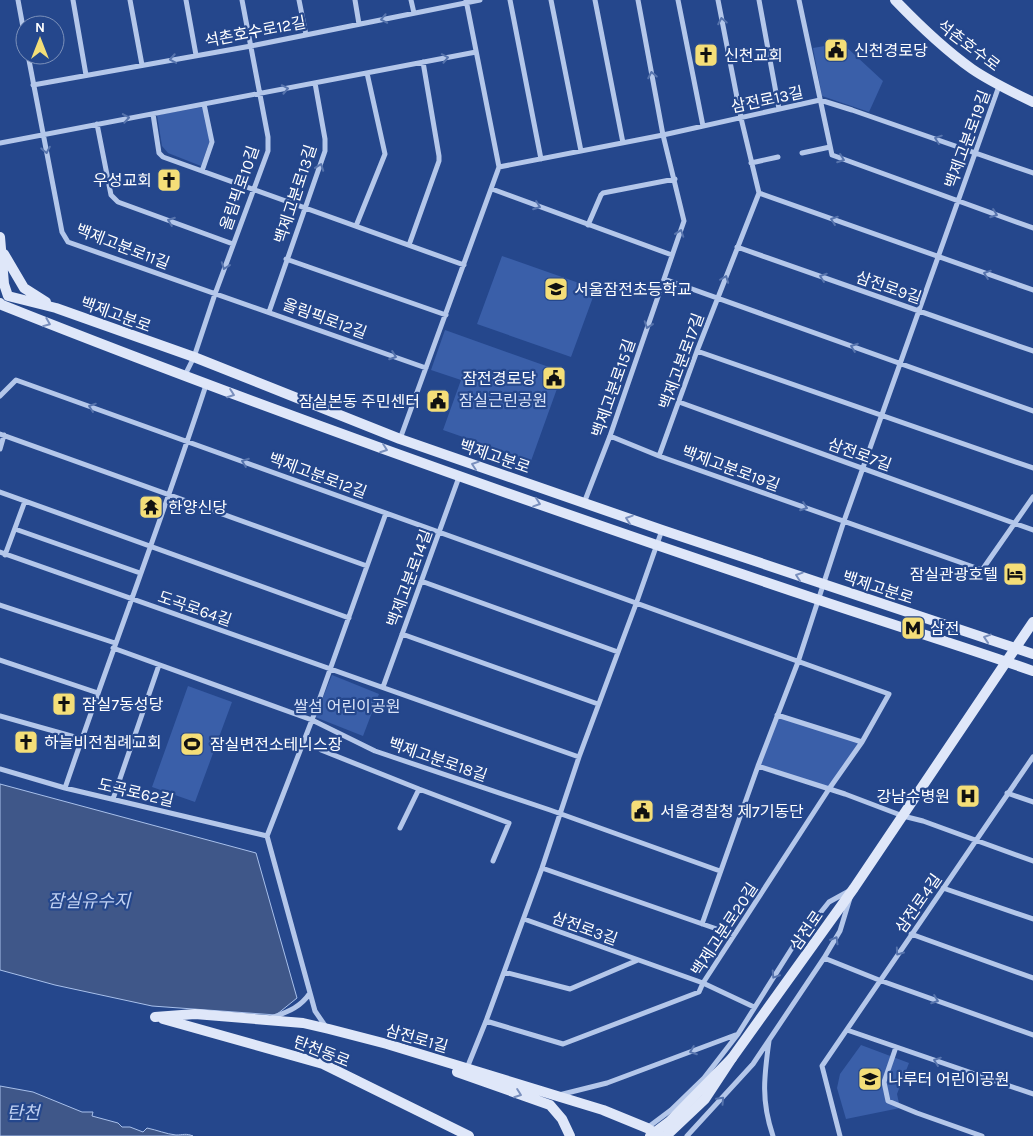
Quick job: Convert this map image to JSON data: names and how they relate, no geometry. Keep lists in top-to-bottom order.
{
  "streets": {
    "main road": [
      "석촌호수로",
      "백제고분로",
      "삼전로",
      "삼전로1길",
      "탄천동로"
    ],
    "street": [
      "석촌호수로12길",
      "삼전로13길",
      "백제고분로19길",
      "올림픽로10길",
      "백제고분로13길",
      "백제고분로11길",
      "삼전로9길",
      "올림픽로12길",
      "백제고분로17길",
      "백제고분로15길",
      "삼전로7길",
      "백제고분로12길",
      "백제고분로14길",
      "도곡로64길",
      "백제고분로18길",
      "도곡로62길",
      "삼전로4길",
      "삼전로3길",
      "백제고분로20길"
    ]
  },
  "crossings": [
    ["석촌호수로12길", "올림픽로10길"],
    ["석촌호수로12길", "백제고분로11길"],
    ["석촌호수로", "백제고분로19길"],
    ["삼전로13길", "백제고분로19길"],
    ["삼전로13길", "백제고분로15길"],
    ["백제고분로19길", "삼전로9길"],
    ["백제고분로19길", "백제고분로"],
    ["백제고분로19길", "백제고분로17길"],
    ["백제고분로19길", "백제고분로15길"],
    ["백제고분로19길", "삼전로7길"],
    ["백제고분로19길", "백제고분로20길"],
    ["올림픽로10길", "백제고분로11길"],
    ["올림픽로10길", "백제고분로"],
    ["올림픽로10길", "올림픽로12길"],
    ["백제고분로13길", "올림픽로12길"],
    ["백제고분로11길", "올림픽로12길"],
    ["삼전로9길", "백제고분로17길"],
    ["백제고분로", "백제고분로15길"],
    ["백제고분로", "백제고분로14길"],
    ["백제고분로", "백제고분로20길"],
    ["백제고분로", "삼전로"],
    ["백제고분로17길", "삼전로7길"],
    ["백제고분로12길", "백제고분로14길"],
    ["백제고분로14길", "도곡로64길"],
    ["백제고분로18길", "백제고분로20길"],
    ["삼전로3길", "백제고분로20길"],
    ["삼전로1길", "탄천동로"]
  ],
  "one_way": [
    "백제고분로13길",
    "백제고분로11길",
    "삼전로9길",
    "올림픽로12길",
    "백제고분로12길"
  ],
  "water": ["잠실유수지", "탄천"],
  "parks": ["잠실근린공원", "쌀섬 어린이공원"],
  "places": {
    "public building": [
      "신천경로당",
      "잠전경로당",
      "잠실본동 주민센터",
      "서울경찰청 제7기동단"
    ],
    "church": [
      "신천교회",
      "우성교회",
      "잠실7동성당",
      "하늘비전침례교회"
    ],
    "school or university": ["서울잠전초등학교", "나루터 어린이공원"],
    "temple": ["한양신당"],
    "hotel": ["잠실관광호텔"],
    "metro station": ["삼전"],
    "sports": ["잠실변전소테니스장"],
    "hospital": ["강남수병원"]
  },
  "north": "top"
}
